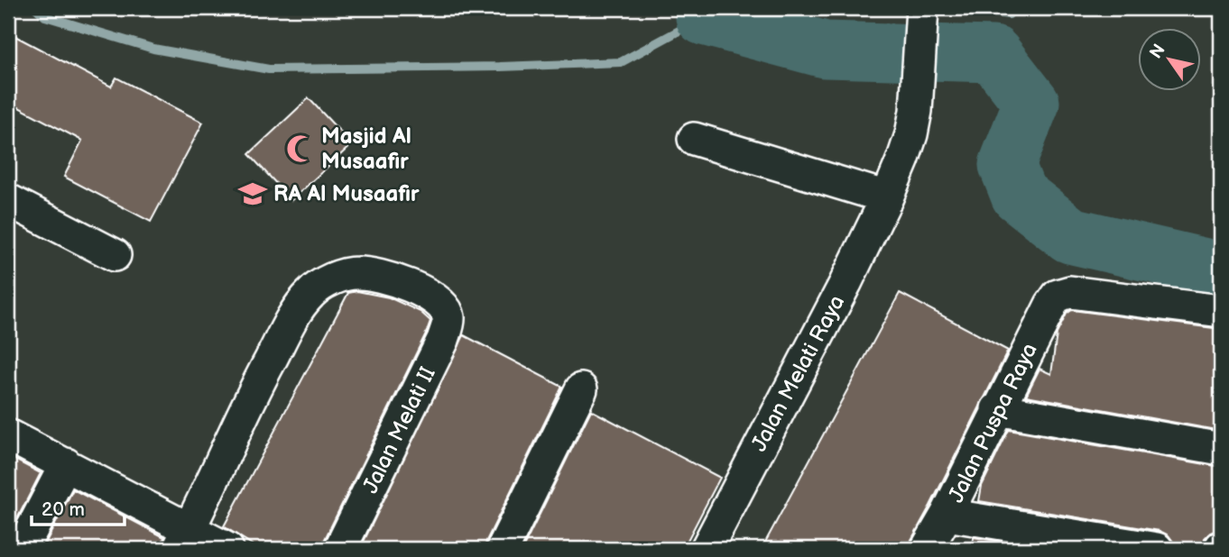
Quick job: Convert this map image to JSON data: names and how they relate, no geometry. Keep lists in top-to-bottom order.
{
  "streets": {
    "street": ["Jalan Melati Raya", "Jalan Puspa Raya", "Jalan Melati II"]
  },
  "places": {
    "mosque": ["Masjid Al Musaafir"],
    "school or university": ["RA Al Musaafir"]
  },
  "scale_bar": "20 m",
  "north": "top left"
}
